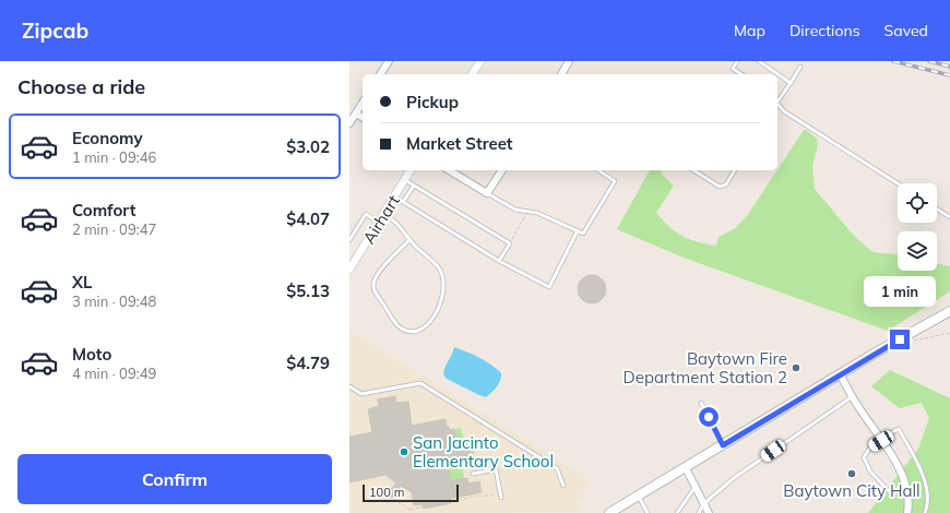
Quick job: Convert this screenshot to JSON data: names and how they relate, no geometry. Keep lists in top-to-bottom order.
{
  "streets": {
    "street": ["Airhart"]
  },
  "places": ["Baytown Fire Department Station 2", "San Jacinto Elementary School", "Baytown City Hall"],
  "scale_bar": "100 m",
  "page": {
    "header": "Zipcab",
    "nav": ["Map", "Directions", "Saved"],
    "heading": "Choose a ride",
    "banner": ["Pickup", "Market Street"],
    "list": [
      {
        "name": "Economy",
        "note": "1 min · 09:46",
        "value": "$3.02"
      },
      {
        "name": "Comfort",
        "note": "2 min · 09:47",
        "value": "$4.07"
      },
      {
        "name": "XL",
        "note": "3 min · 09:48",
        "value": "$5.13"
      },
      {
        "name": "Moto",
        "note": "4 min · 09:49",
        "value": "$4.79"
      }
    ],
    "bubble": "1 min",
    "buttons": "Confirm",
    "scale": "100 m"
  }
}
